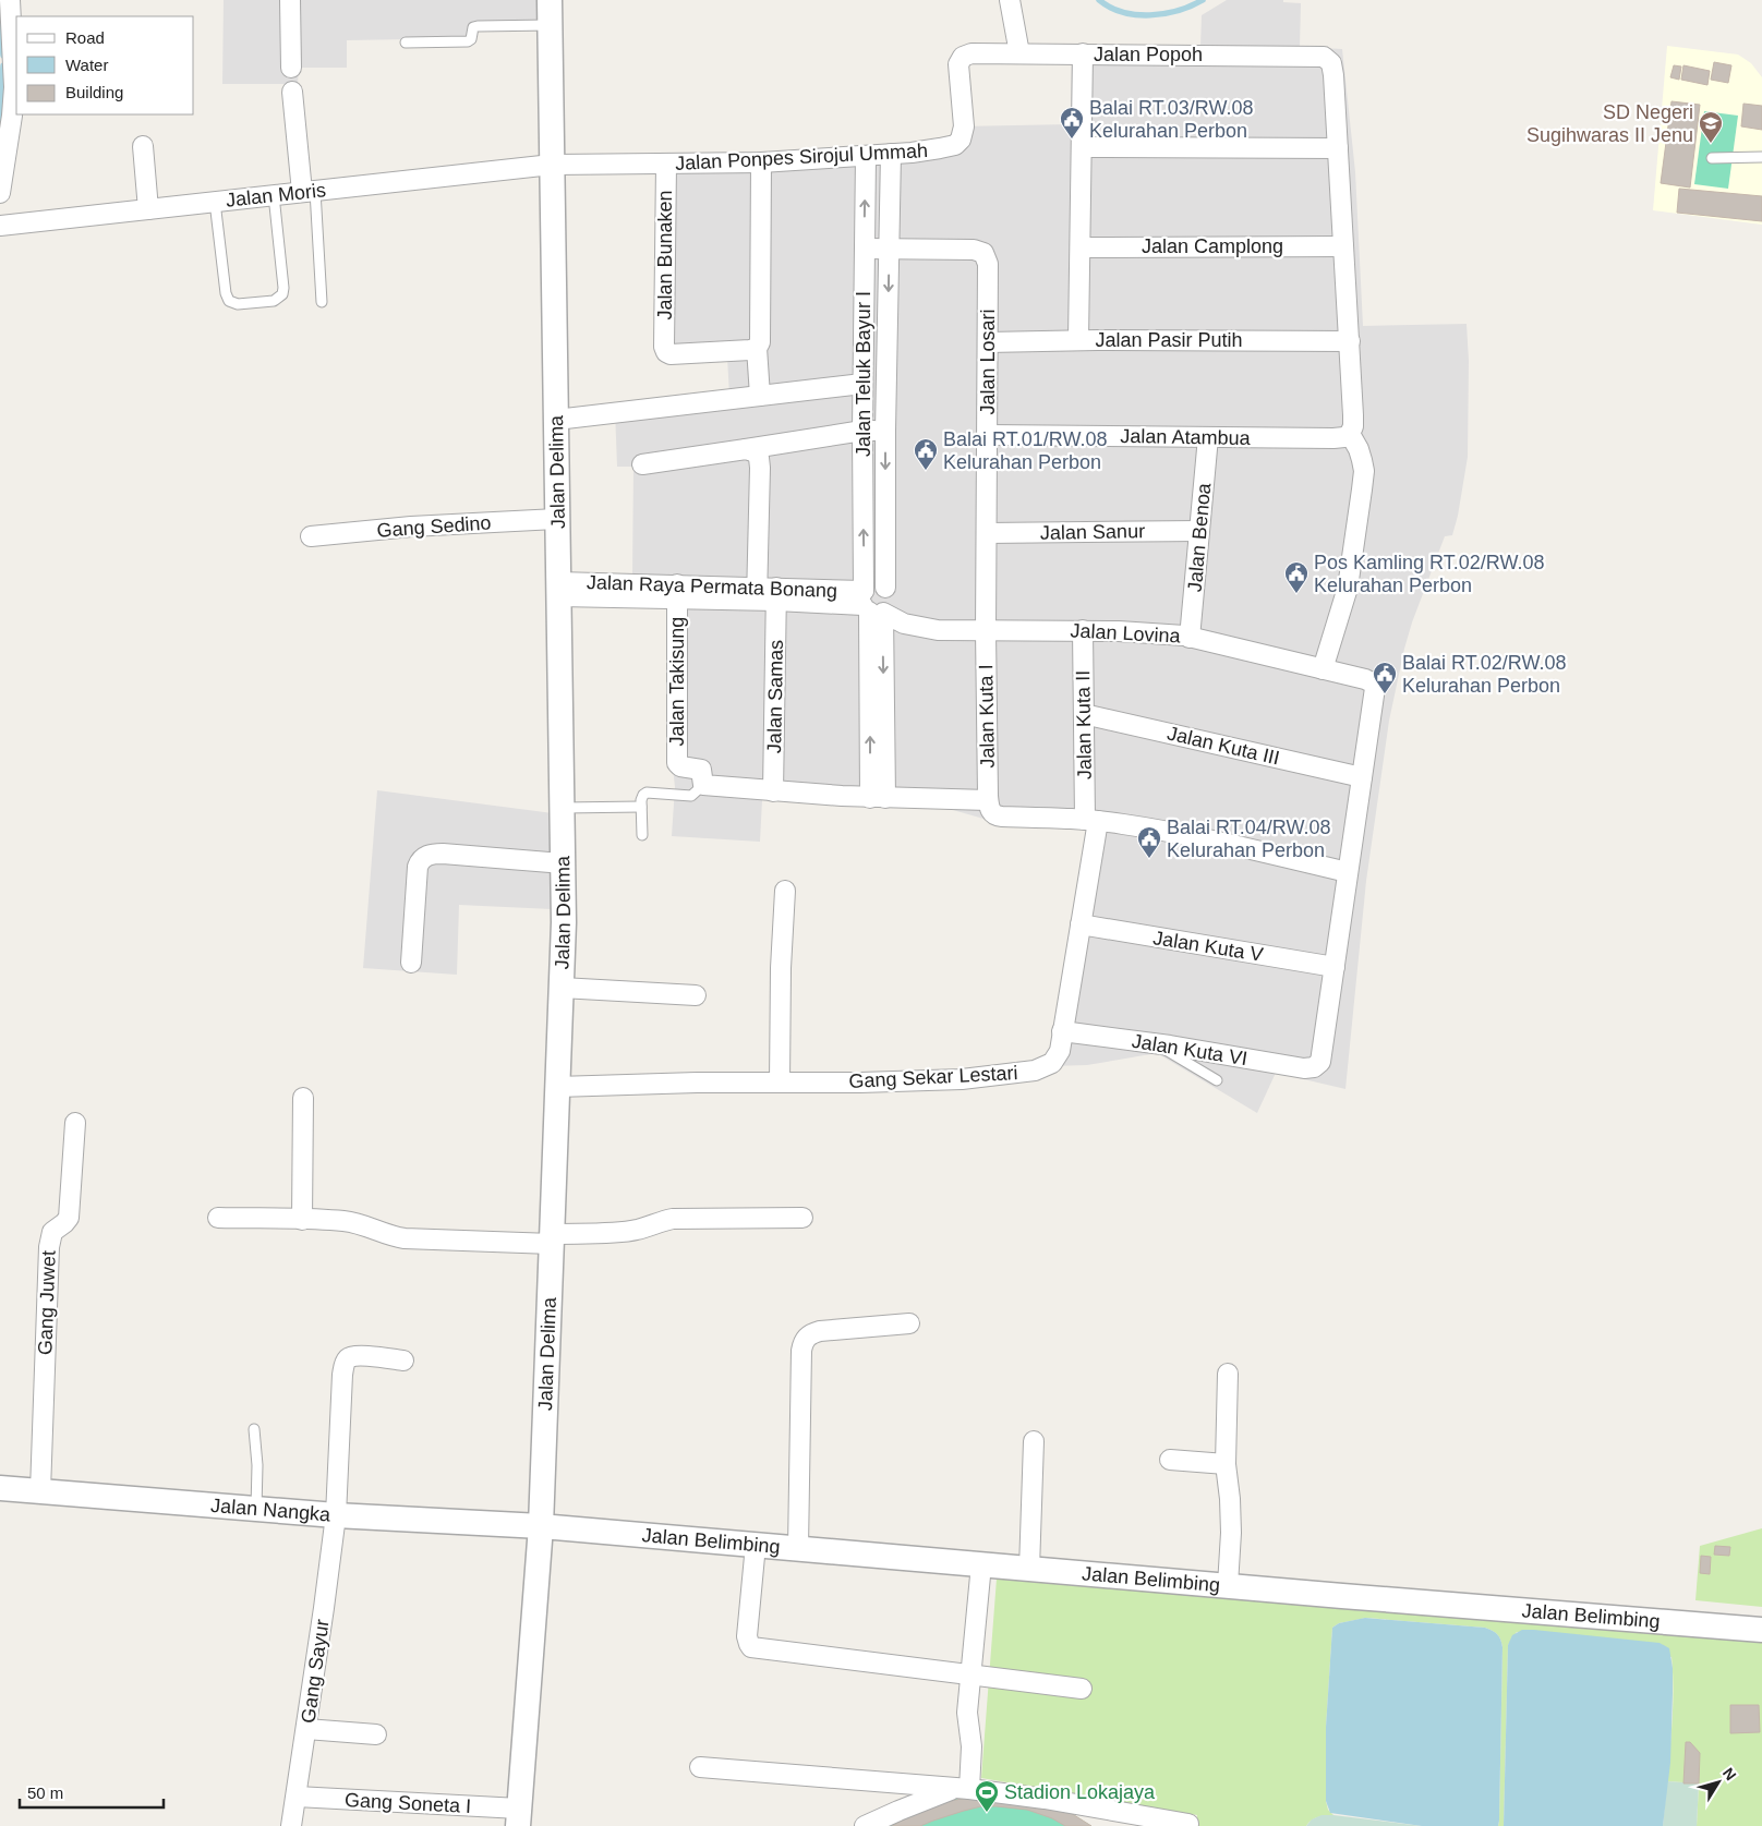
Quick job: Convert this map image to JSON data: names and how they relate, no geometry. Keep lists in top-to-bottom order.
{
  "streets": {
    "street": [
      "Jalan Popoh",
      "Jalan Ponpes Sirojul Ummah",
      "Jalan Moris",
      "Jalan Camplong",
      "Jalan Bunaken",
      "Jalan Pasir Putih",
      "Jalan Losari",
      "Jalan Teluk Bayur I",
      "Jalan Atambua",
      "Jalan Delima",
      "Gang Sedino",
      "Jalan Sanur",
      "Jalan Benoa",
      "Jalan Raya Permata Bonang",
      "Jalan Lovina",
      "Jalan Takisung",
      "Jalan Samas",
      "Jalan Kuta I",
      "Jalan Kuta II",
      "Jalan Kuta III",
      "Jalan Kuta V",
      "Jalan Kuta VI",
      "Gang Sekar Lestari",
      "Gang Juwet",
      "Jalan Nangka",
      "Jalan Belimbing",
      "Gang Sayur",
      "Gang Soneta I"
    ]
  },
  "crossings": [
    ["Jalan Popoh", "Jalan Ponpes Sirojul Ummah"],
    ["Jalan Ponpes Sirojul Ummah", "Jalan Moris"],
    ["Jalan Ponpes Sirojul Ummah", "Jalan Bunaken"],
    ["Jalan Ponpes Sirojul Ummah", "Jalan Teluk Bayur I"],
    ["Jalan Ponpes Sirojul Ummah", "Jalan Delima"],
    ["Jalan Moris", "Jalan Delima"],
    ["Jalan Pasir Putih", "Jalan Losari"],
    ["Jalan Losari", "Jalan Teluk Bayur I"],
    ["Jalan Losari", "Jalan Atambua"],
    ["Jalan Losari", "Jalan Sanur"],
    ["Jalan Losari", "Jalan Lovina"],
    ["Jalan Losari", "Jalan Kuta I"],
    ["Jalan Teluk Bayur I", "Jalan Raya Permata Bonang"],
    ["Jalan Teluk Bayur I", "Jalan Lovina"],
    ["Jalan Atambua", "Jalan Benoa"],
    ["Jalan Delima", "Gang Sedino"],
    ["Jalan Delima", "Jalan Raya Permata Bonang"],
    ["Jalan Delima", "Gang Sekar Lestari"],
    ["Jalan Delima", "Jalan Nangka"],
    ["Jalan Delima", "Jalan Belimbing"],
    ["Jalan Delima", "Gang Soneta I"],
    ["Jalan Sanur", "Jalan Benoa"],
    ["Jalan Benoa", "Jalan Lovina"],
    ["Jalan Raya Permata Bonang", "Jalan Lovina"],
    ["Jalan Raya Permata Bonang", "Jalan Takisung"],
    ["Jalan Raya Permata Bonang", "Jalan Samas"],
    ["Jalan Lovina", "Jalan Kuta I"],
    ["Jalan Lovina", "Jalan Kuta II"],
    ["Jalan Lovina", "Jalan Kuta III"],
    ["Jalan Kuta II", "Jalan Kuta III"],
    ["Jalan Kuta II", "Jalan Kuta V"],
    ["Jalan Kuta II", "Jalan Kuta VI"],
    ["Jalan Kuta II", "Gang Sekar Lestari"],
    ["Jalan Kuta V", "Jalan Kuta VI"],
    ["Jalan Kuta VI", "Gang Sekar Lestari"],
    ["Gang Juwet", "Jalan Nangka"],
    ["Jalan Nangka", "Jalan Belimbing"],
    ["Jalan Nangka", "Gang Sayur"],
    ["Gang Sayur", "Gang Soneta I"]
  ],
  "places": {
    "public building": [
      "Balai RT.03/RW.08 Kelurahan Perbon",
      "Balai RT.01/RW.08 Kelurahan Perbon",
      "Pos Kamling RT.02/RW.08 Kelurahan Perbon",
      "Balai RT.02/RW.08 Kelurahan Perbon",
      "Balai RT.04/RW.08 Kelurahan Perbon"
    ],
    "school or university": ["SD Negeri Sugihwaras II Jenu"],
    "sports": ["Stadion Lokajaya"]
  },
  "legend": ["Road", "Water", "Building"],
  "scale_bar": "50 m",
  "north": "top right"
}
